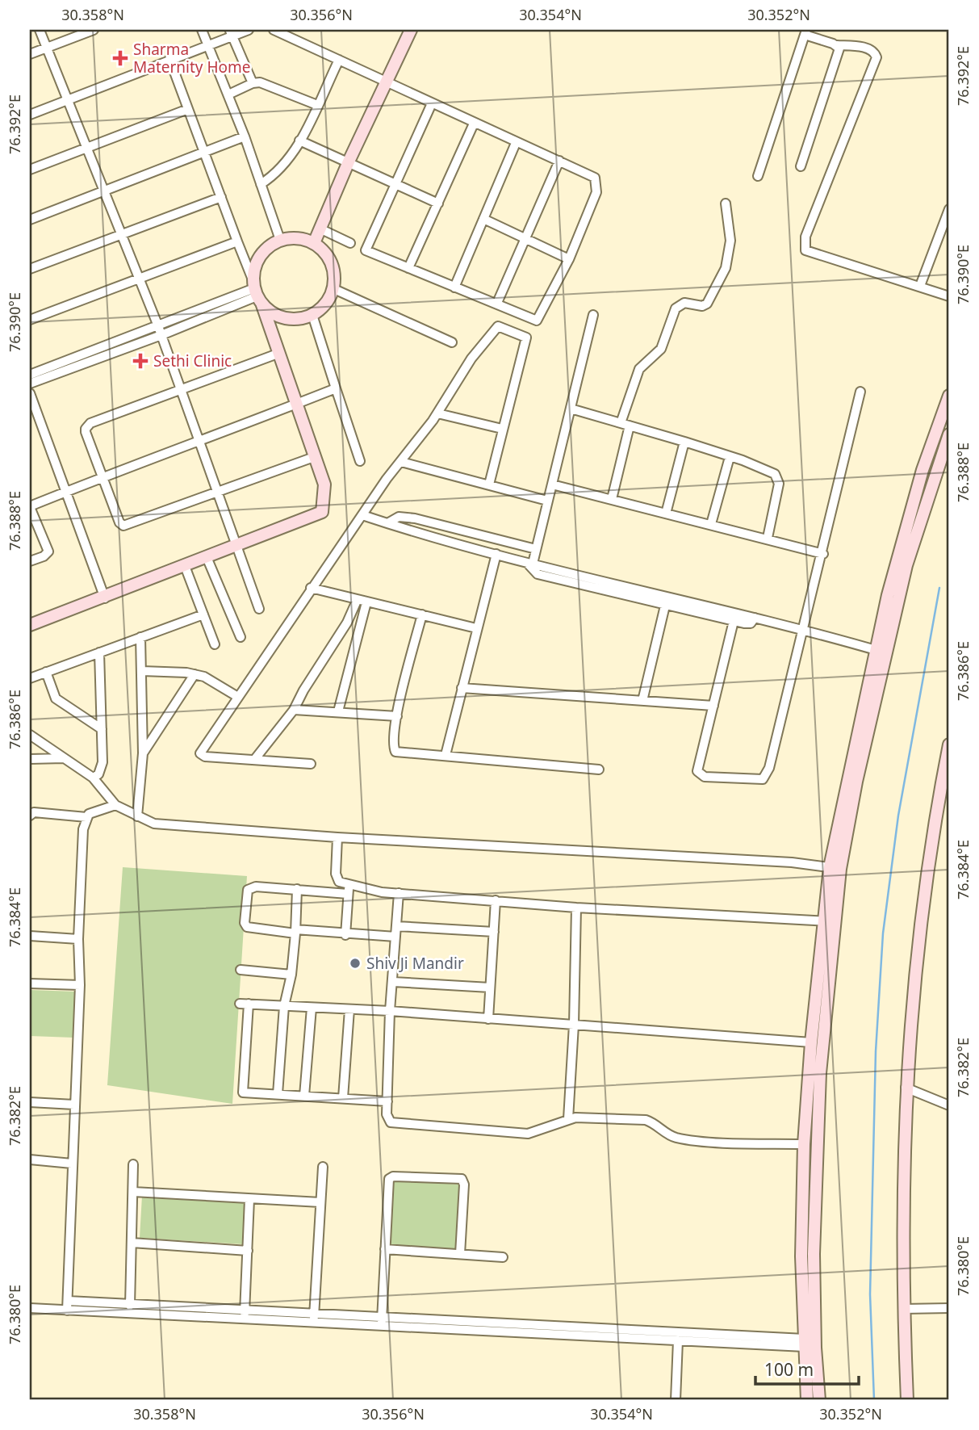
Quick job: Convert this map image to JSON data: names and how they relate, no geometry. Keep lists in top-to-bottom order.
{
  "places": {
    "health": ["Sharma Maternity Home", "Sethi Clinic"],
    "other": ["Shiv Ji Mandir"]
  },
  "scale_bar": "100 m",
  "coordinates": [
    "30.358°N",
    "30.356°N",
    "30.354°N",
    "30.352°N",
    "76.392°E",
    "76.390°E",
    "76.388°E",
    "76.386°E",
    "76.384°E",
    "76.382°E",
    "76.380°E"
  ]
}
